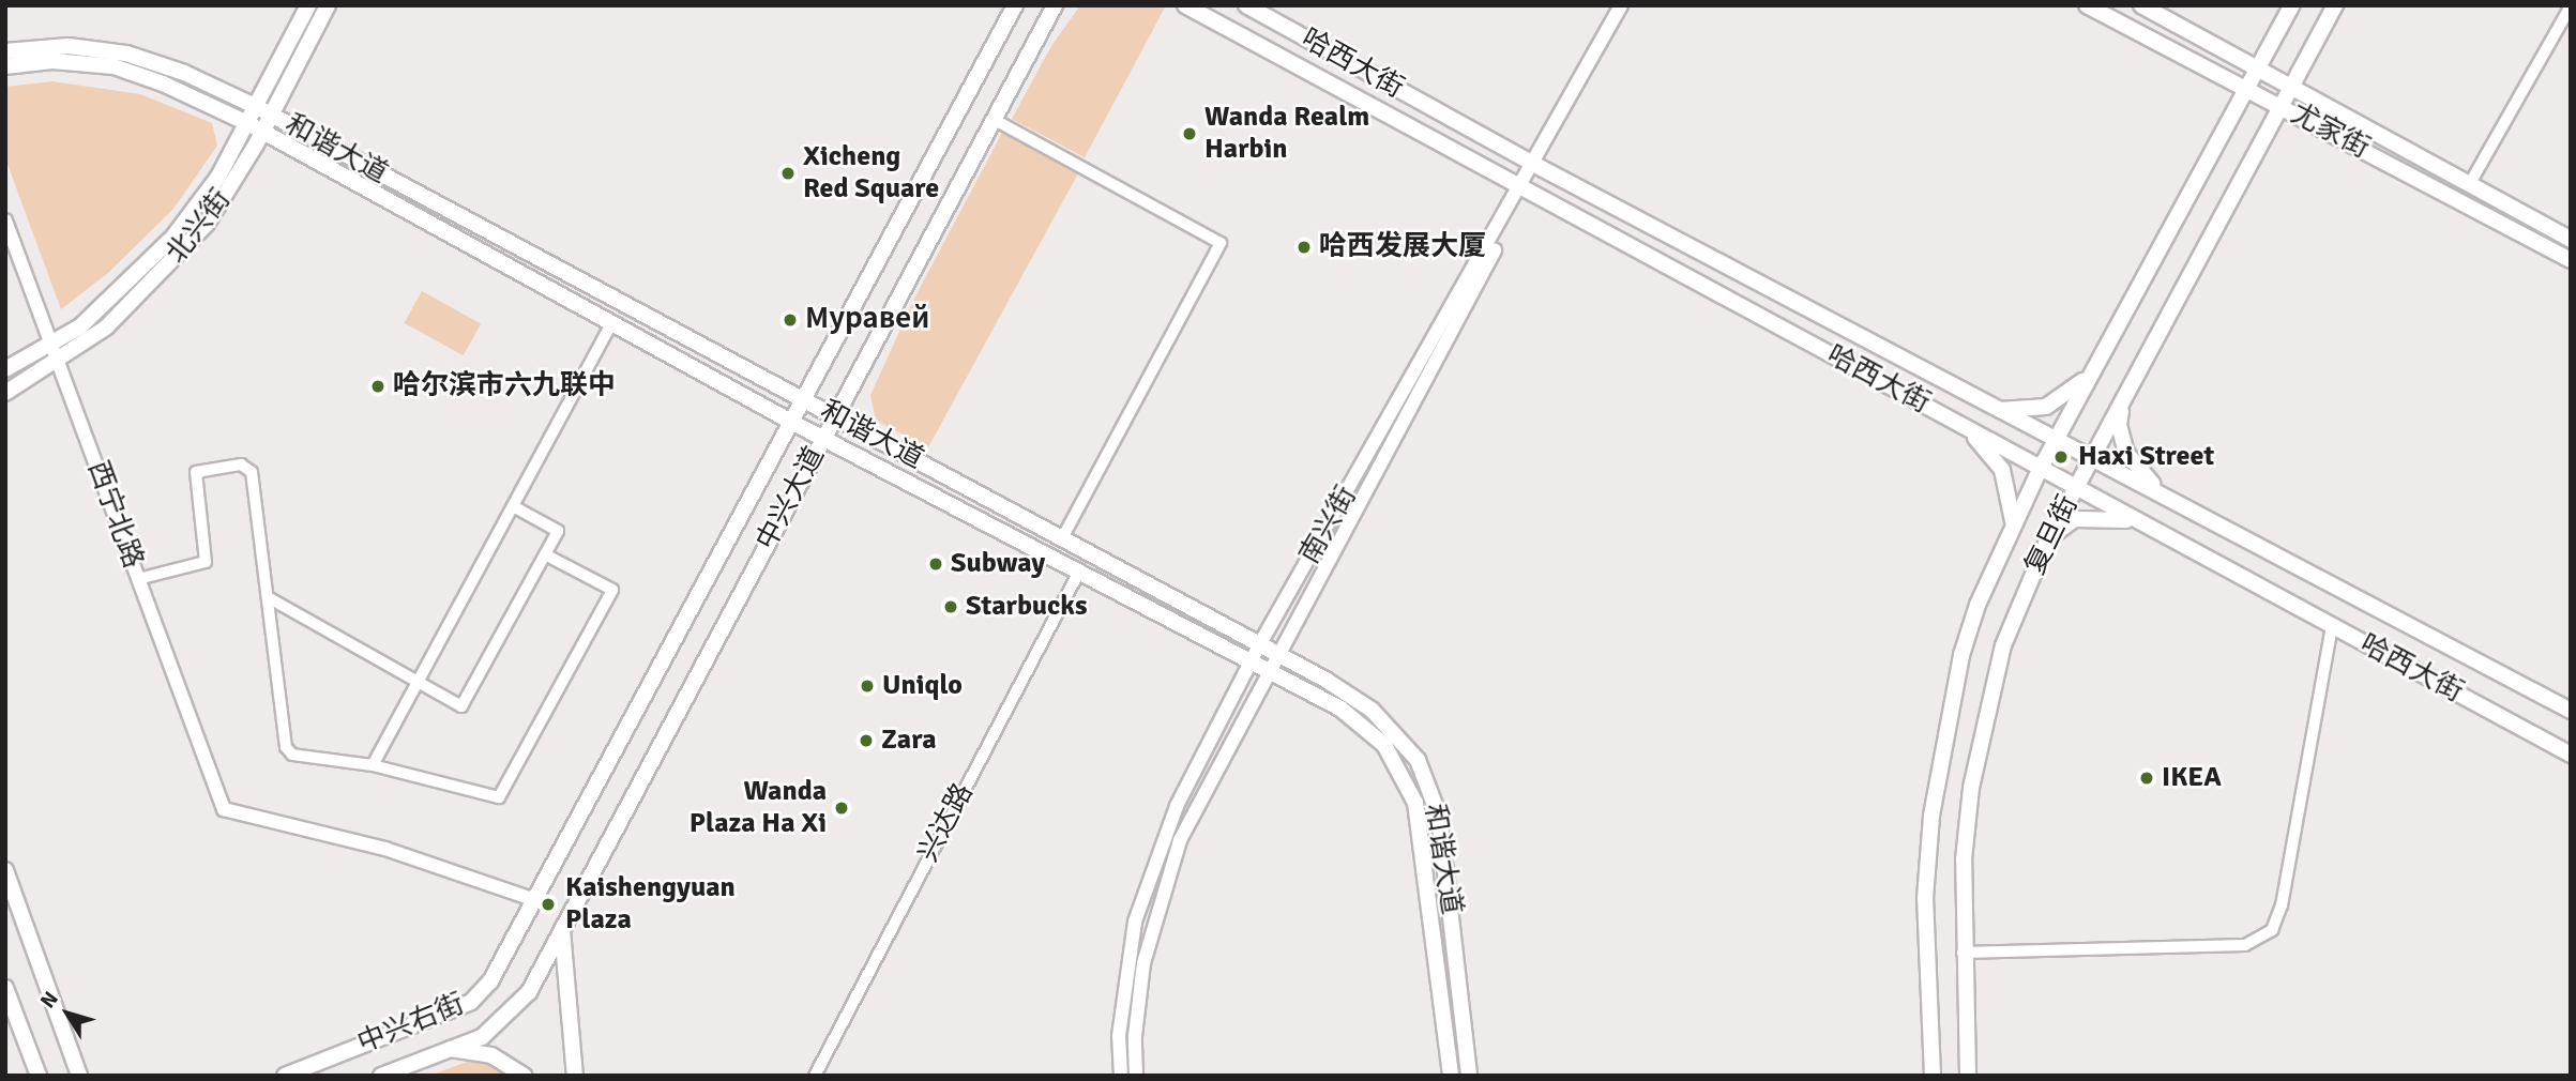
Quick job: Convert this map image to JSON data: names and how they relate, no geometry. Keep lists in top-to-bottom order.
{
  "streets": {
    "main road": [
      "哈西大街",
      "尤家街",
      "和谐大道",
      "北兴街",
      "中兴大道",
      "复旦街",
      "中兴右街"
    ],
    "street": ["西宁北路", "南兴街", "兴达路"]
  },
  "crossings": [
    ["哈西大街", "南兴街"],
    ["哈西大街", "复旦街"],
    ["尤家街", "复旦街"],
    ["和谐大道", "北兴街"],
    ["和谐大道", "中兴大道"],
    ["和谐大道", "南兴街"],
    ["和谐大道", "兴达路"],
    ["北兴街", "西宁北路"],
    ["中兴大道", "西宁北路"],
    ["中兴大道", "中兴右街"]
  ],
  "places": [
    "Wanda Realm Harbin",
    "Xicheng Red Square",
    "哈西发展大厦",
    "Муравей",
    "哈尔滨市六九联中",
    "Haxi Street",
    "Subway",
    "Starbucks",
    "Uniqlo",
    "Zara",
    "IKEA",
    "Wanda Plaza Ha Xi",
    "Kaishengyuan Plaza"
  ],
  "north": "top left"
}
